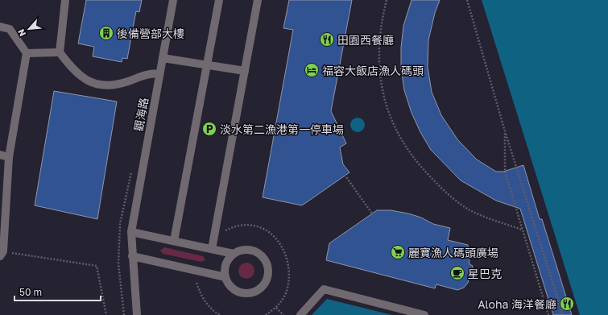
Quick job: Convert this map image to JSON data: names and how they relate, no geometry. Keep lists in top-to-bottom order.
{
  "streets": {
    "street": ["觀海路"]
  },
  "places": {
    "building": ["後備營部大樓"],
    "restaurant": ["田園西餐廳", "Aloha 海洋餐廳"],
    "hotel": ["福容大飯店漁人碼頭"],
    "parking": ["淡水第二漁港第一停車場"],
    "supermarket": ["麗寶漁人碼頭廣場"],
    "cafe": ["星巴克"]
  },
  "scale_bar": "50 m",
  "north": "bottom left"
}
